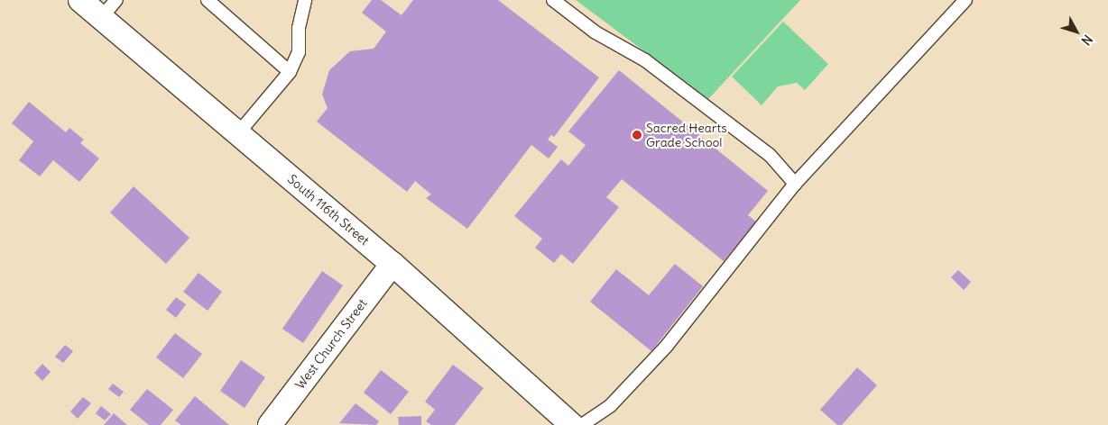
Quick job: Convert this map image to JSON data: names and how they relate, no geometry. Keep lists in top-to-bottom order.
{
  "streets": {
    "street": ["South 116th Street", "West Church Street"]
  },
  "crossings": [
    ["South 116th Street", "West Church Street"]
  ],
  "places": ["Sacred Hearts Grade School"],
  "north": "bottom right"
}
